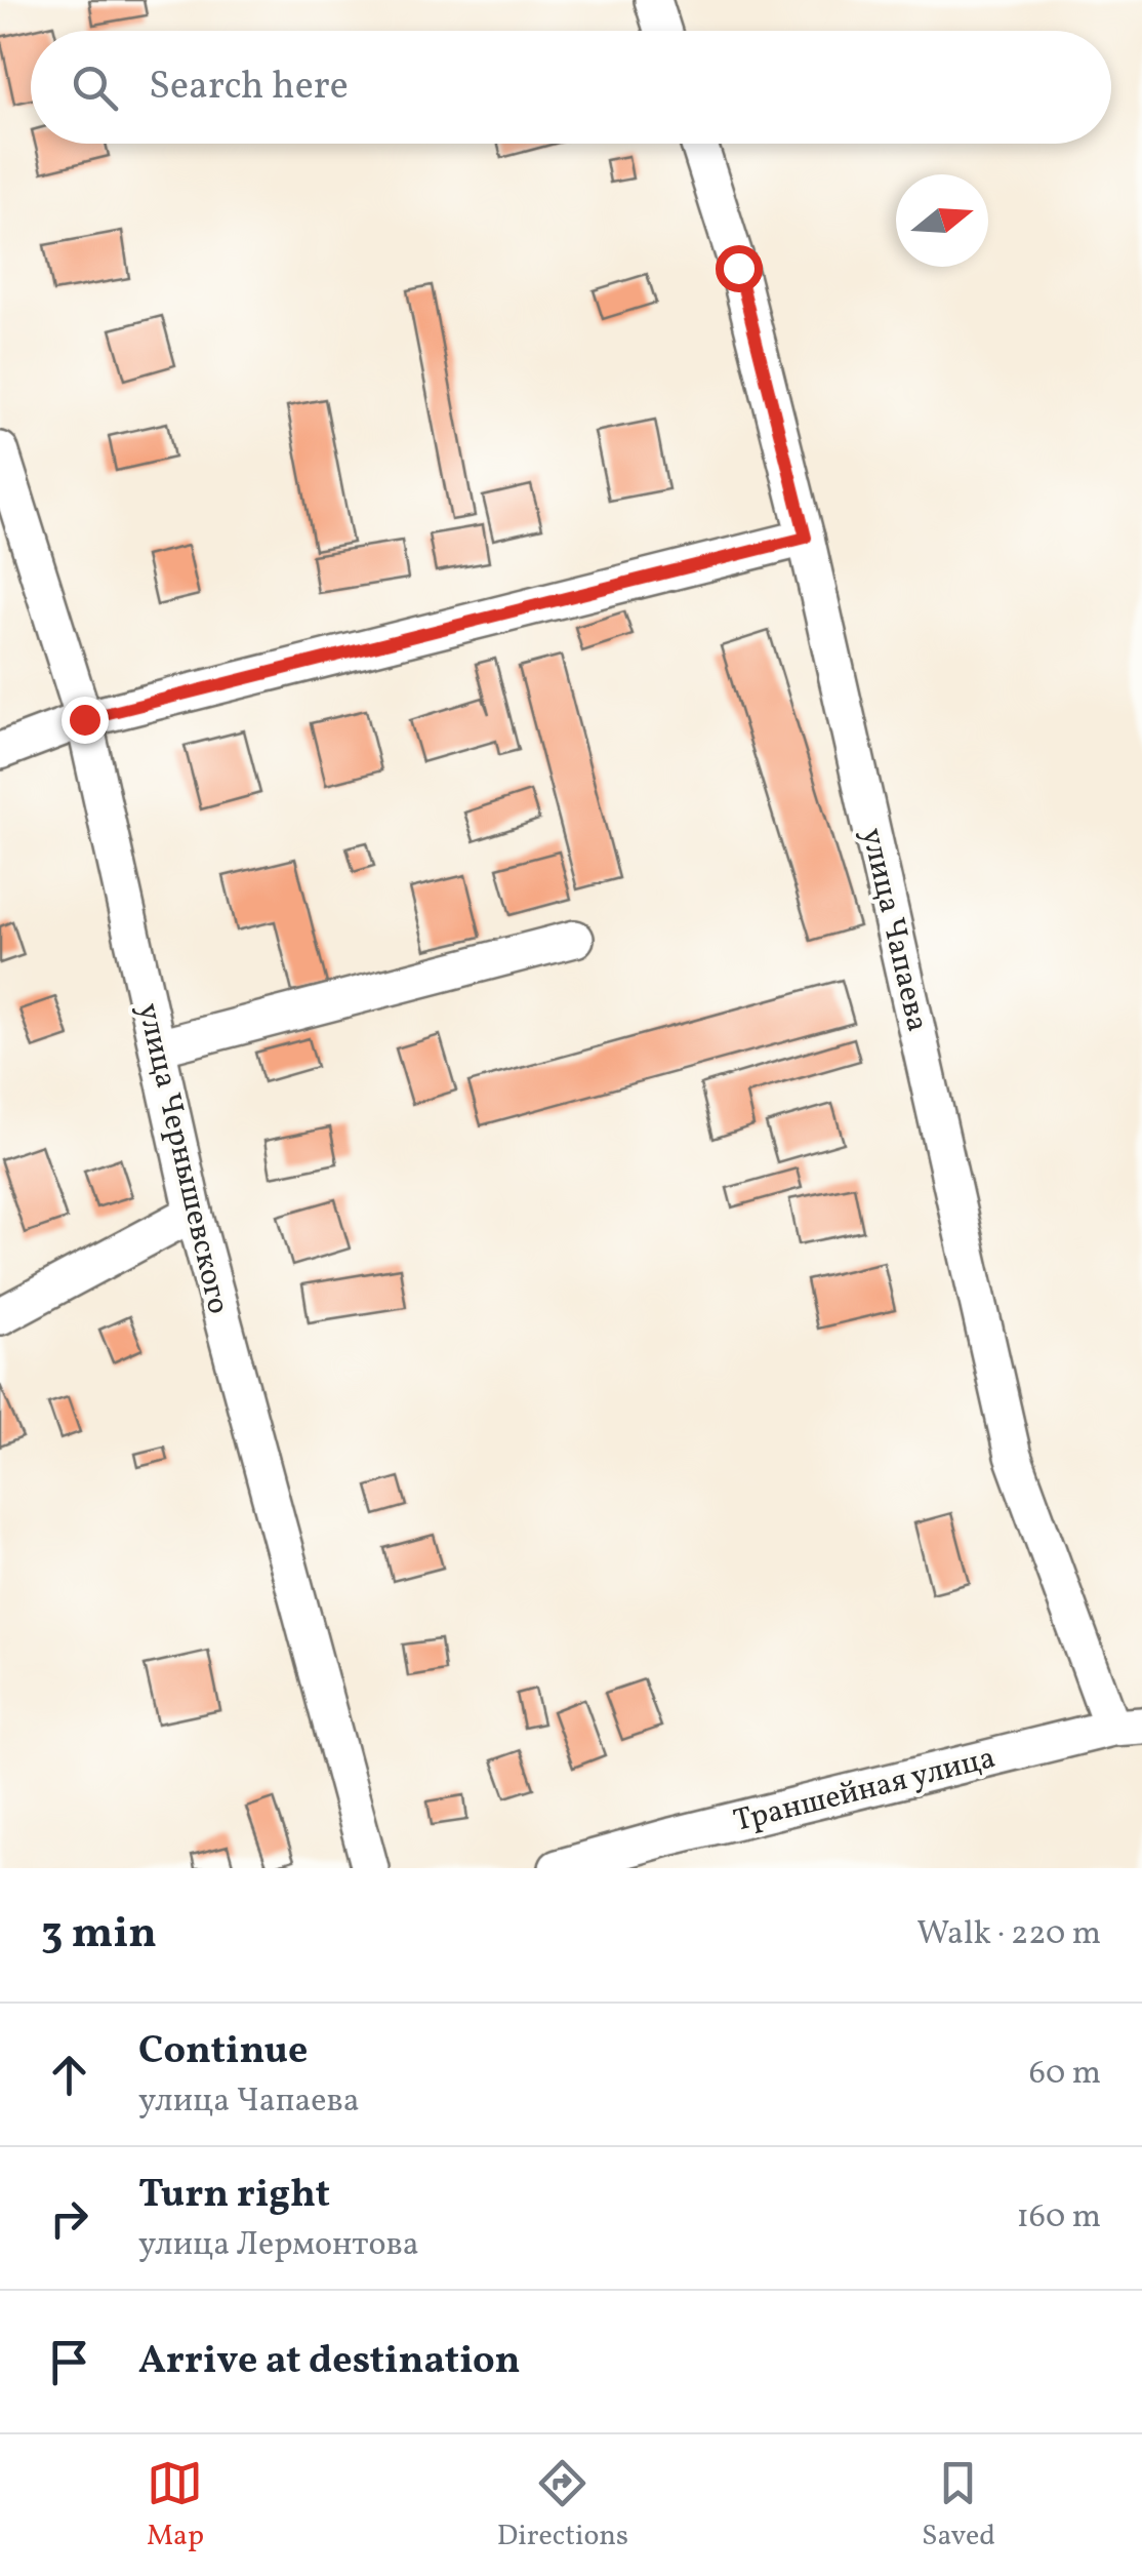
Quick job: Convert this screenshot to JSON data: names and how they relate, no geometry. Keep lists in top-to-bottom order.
{
  "streets": {
    "street": ["улица Чапаева", "улица Чернышевского", "Траншейная улица"]
  },
  "crossings": [
    ["улица Чапаева", "Траншейная улица"]
  ],
  "north": "right",
  "page": {
    "search": "Search here",
    "heading": ["3 min", "Walk · 220 m"],
    "list": [
      ["Continue", "улица Чапаева", "60 m"],
      ["Turn right", "улица Лермонтова", "160 m"],
      "Arrive at destination"
    ],
    "nav": ["Map", "Directions", "Saved"]
  }
}
